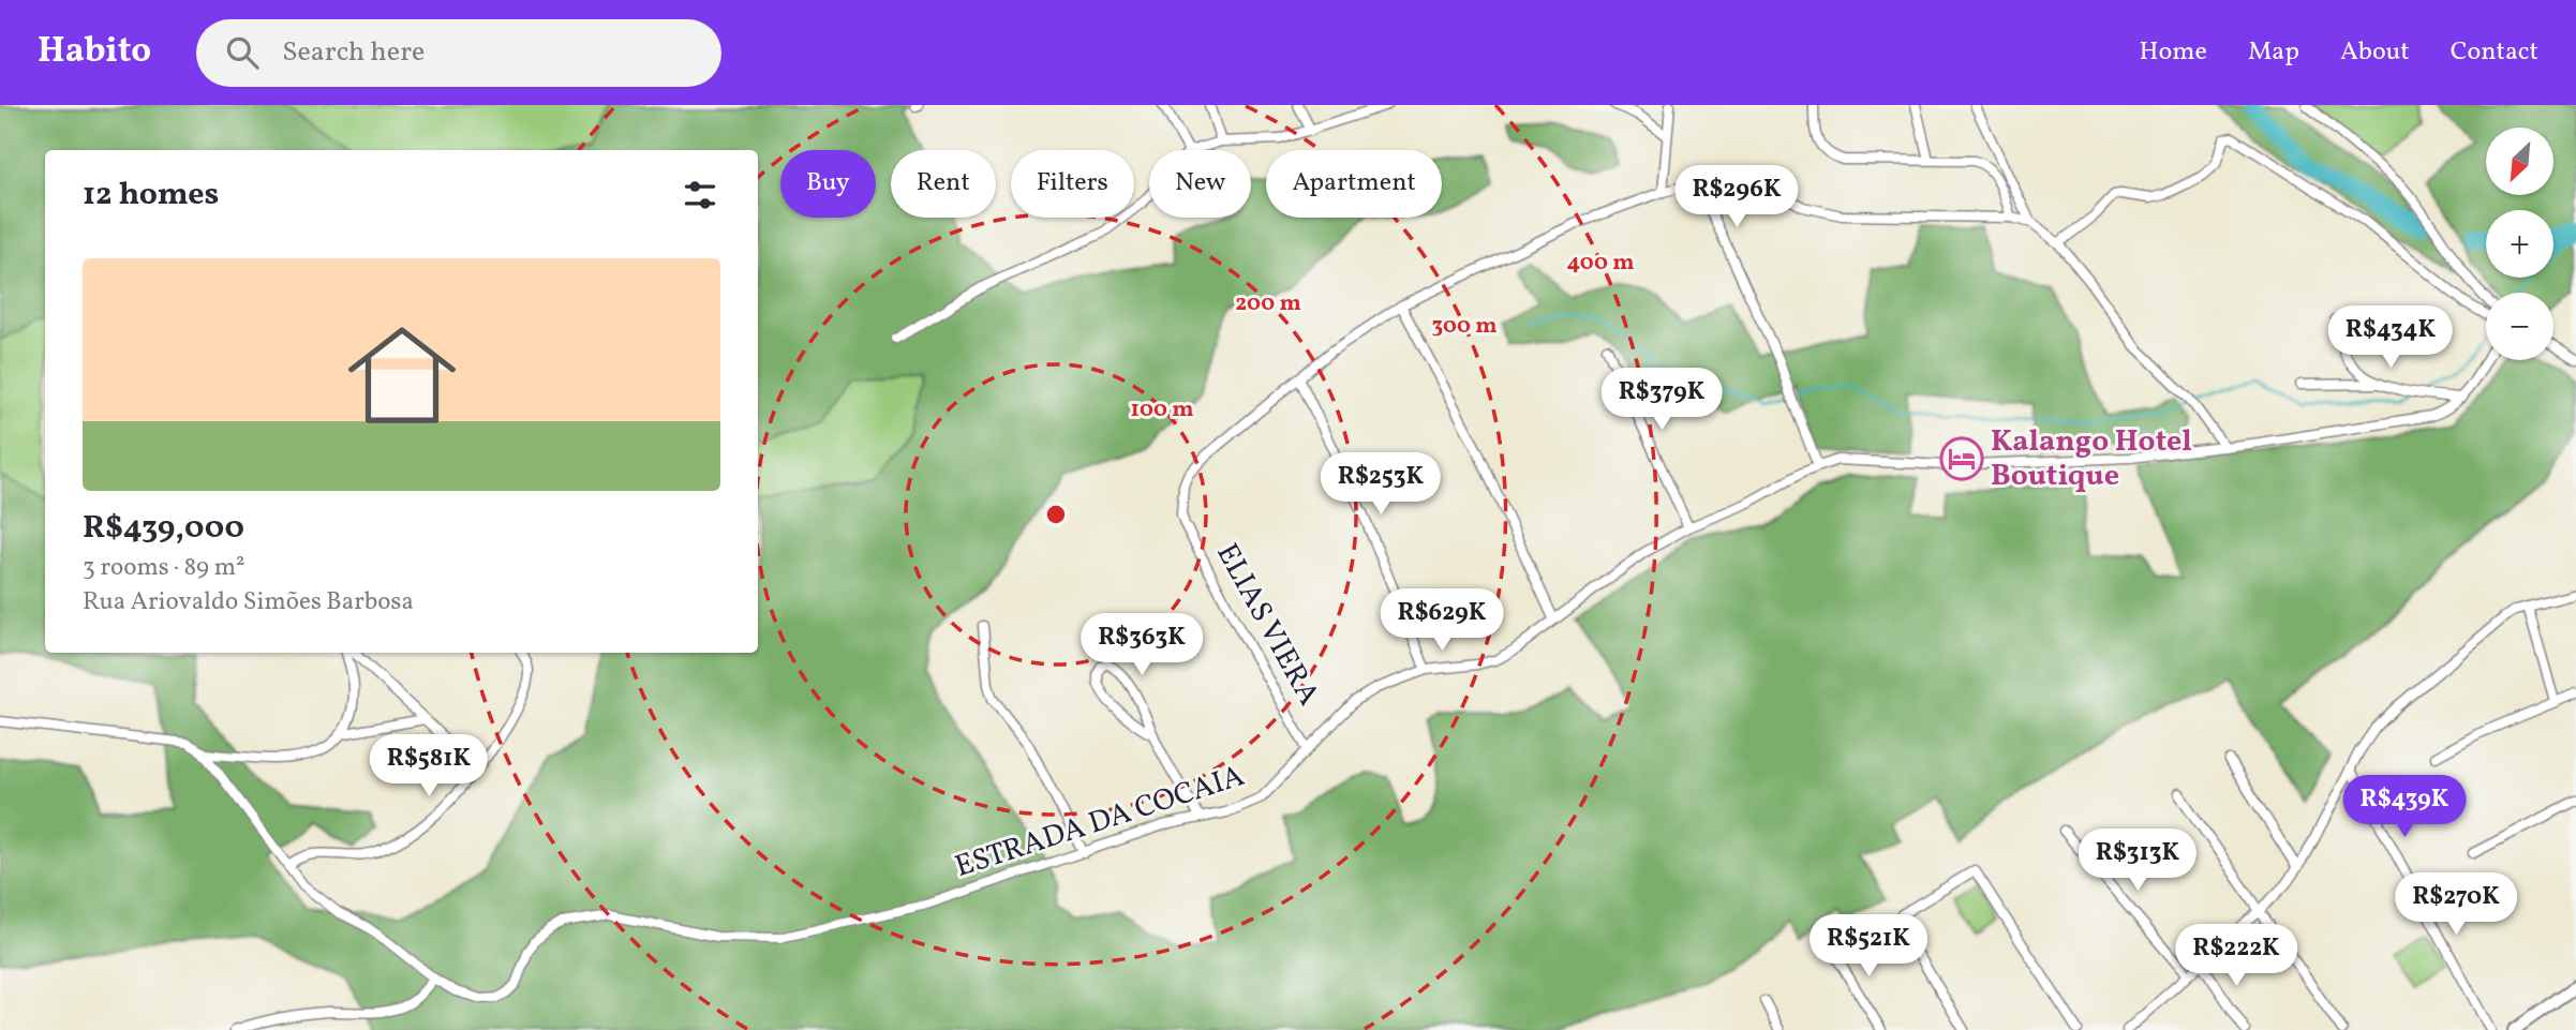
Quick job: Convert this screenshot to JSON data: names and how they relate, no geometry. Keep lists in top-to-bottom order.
{
  "streets": {
    "street": ["ESTRADA DA COCAIA"]
  },
  "places": {
    "hotel": ["Kalango Hotel Boutique"]
  },
  "north": "bottom left",
  "page": {
    "header": "Habito",
    "search": "Search here",
    "nav": [
      "Home",
      "Map",
      "About",
      "Contact"
    ],
    "map_buttons": ["+", "−"],
    "chip": [
      "Buy",
      "Rent",
      "Filters",
      "New",
      "Apartment"
    ],
    "heading": "12 homes",
    "price": [
      "R$296K",
      "R$434K",
      "R$379K",
      "R$253K",
      "R$629K",
      "R$363K",
      "R$581K",
      "R$439K",
      "R$313K",
      "R$270K",
      "R$521K",
      "R$222K"
    ],
    "list": [
      {
        "name": "R$439,000",
        "note": "3 rooms · 89 m² · Rua Ariovaldo Simões Barbosa"
      }
    ]
  },
  "rings": [
    "400 m",
    "200 m",
    "300 m",
    "100 m"
  ]
}
